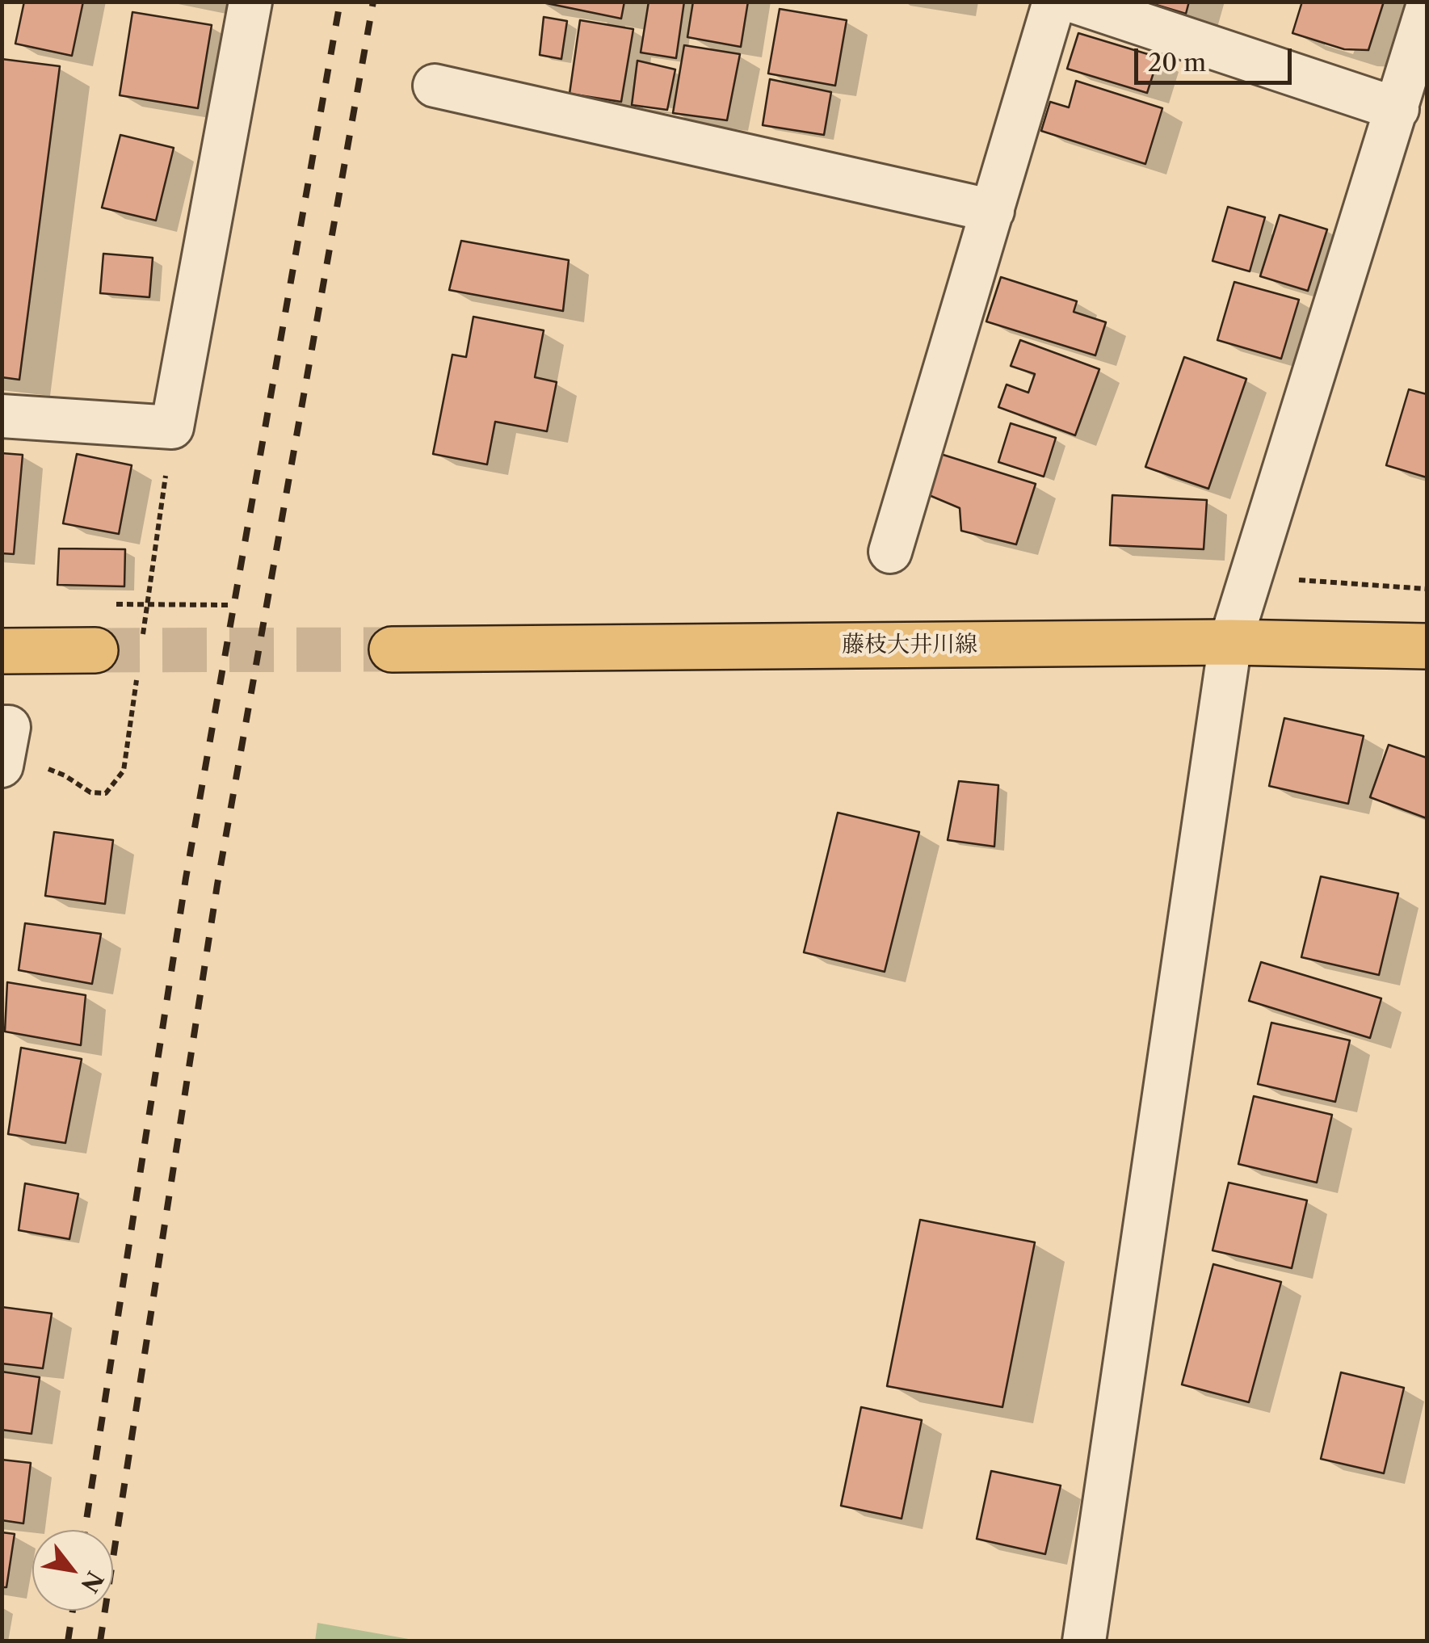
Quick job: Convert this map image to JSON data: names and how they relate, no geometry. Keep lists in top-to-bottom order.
{
  "streets": {
    "main road": ["藤枝大井川線"]
  },
  "scale_bar": "20 m",
  "north": "bottom right"
}
